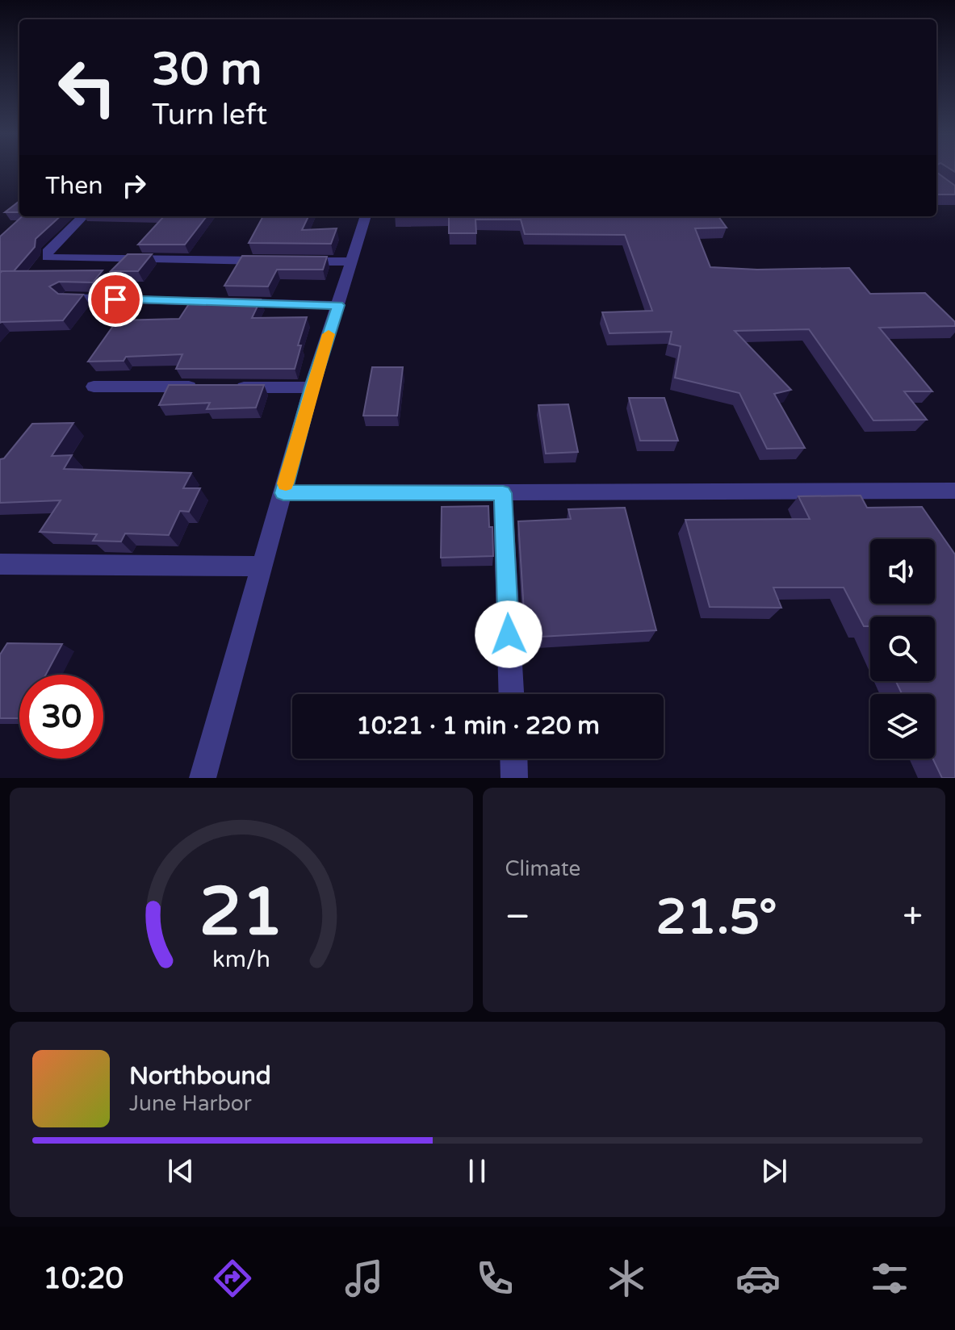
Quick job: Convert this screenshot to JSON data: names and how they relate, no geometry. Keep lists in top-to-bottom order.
{
  "page": {
    "turn": ["30 m", "Turn left"],
    "then": "Then",
    "limit": "30",
    "trip": "10:21 · 1 min · 220 m",
    "tile": "Climate",
    "heat": ["−", "21.5°", "+"],
    "song": ["Northbound", "June Harbor"],
    "tabs": "10:20",
    "gauge": ["21", "km/h"]
  }
}
